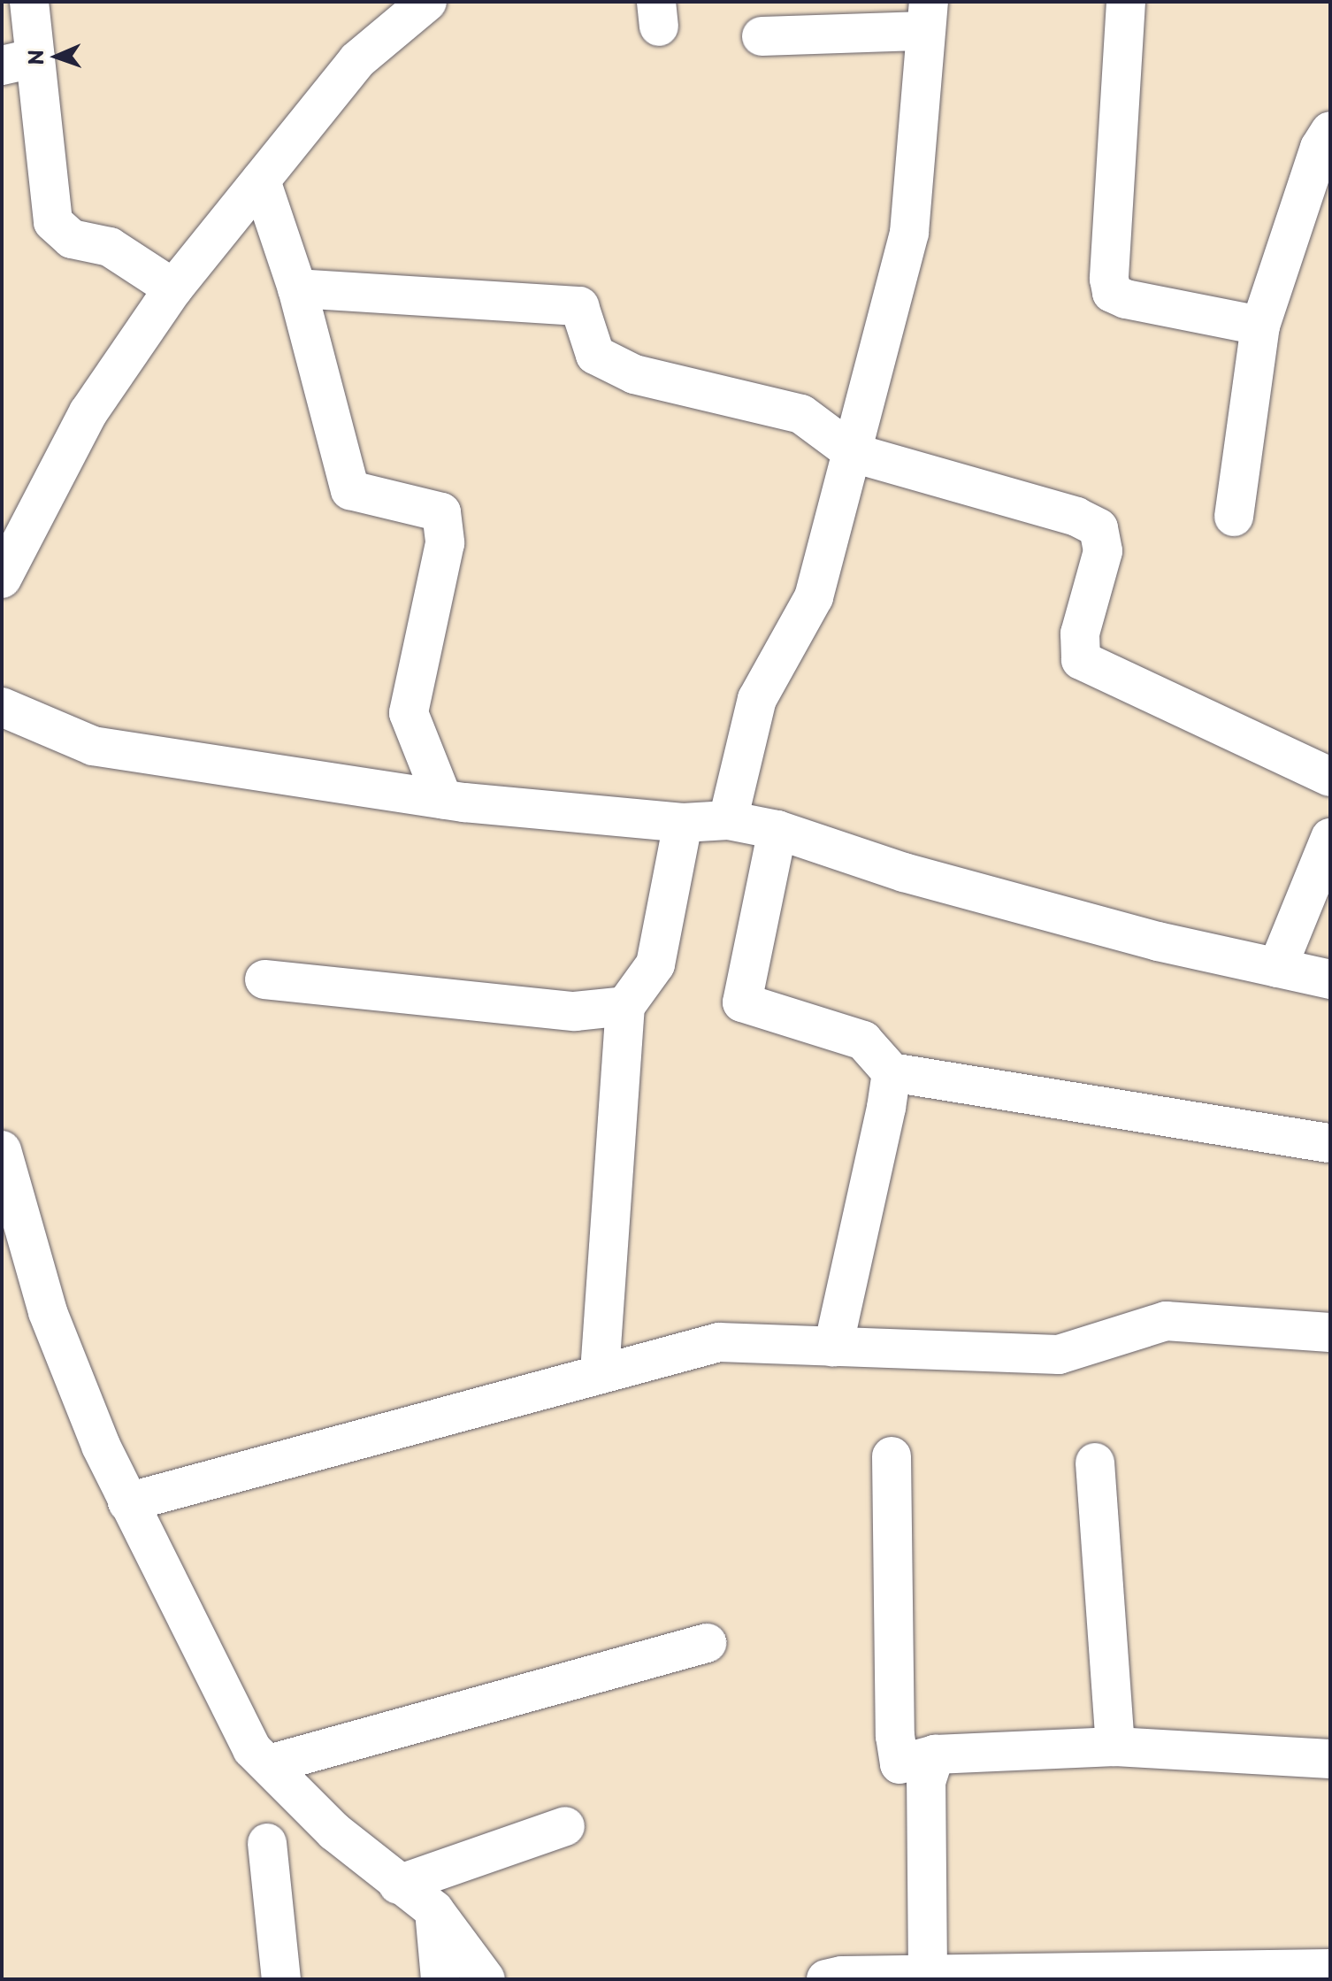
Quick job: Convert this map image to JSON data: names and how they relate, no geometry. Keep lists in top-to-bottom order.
{
  "north": "left"
}
